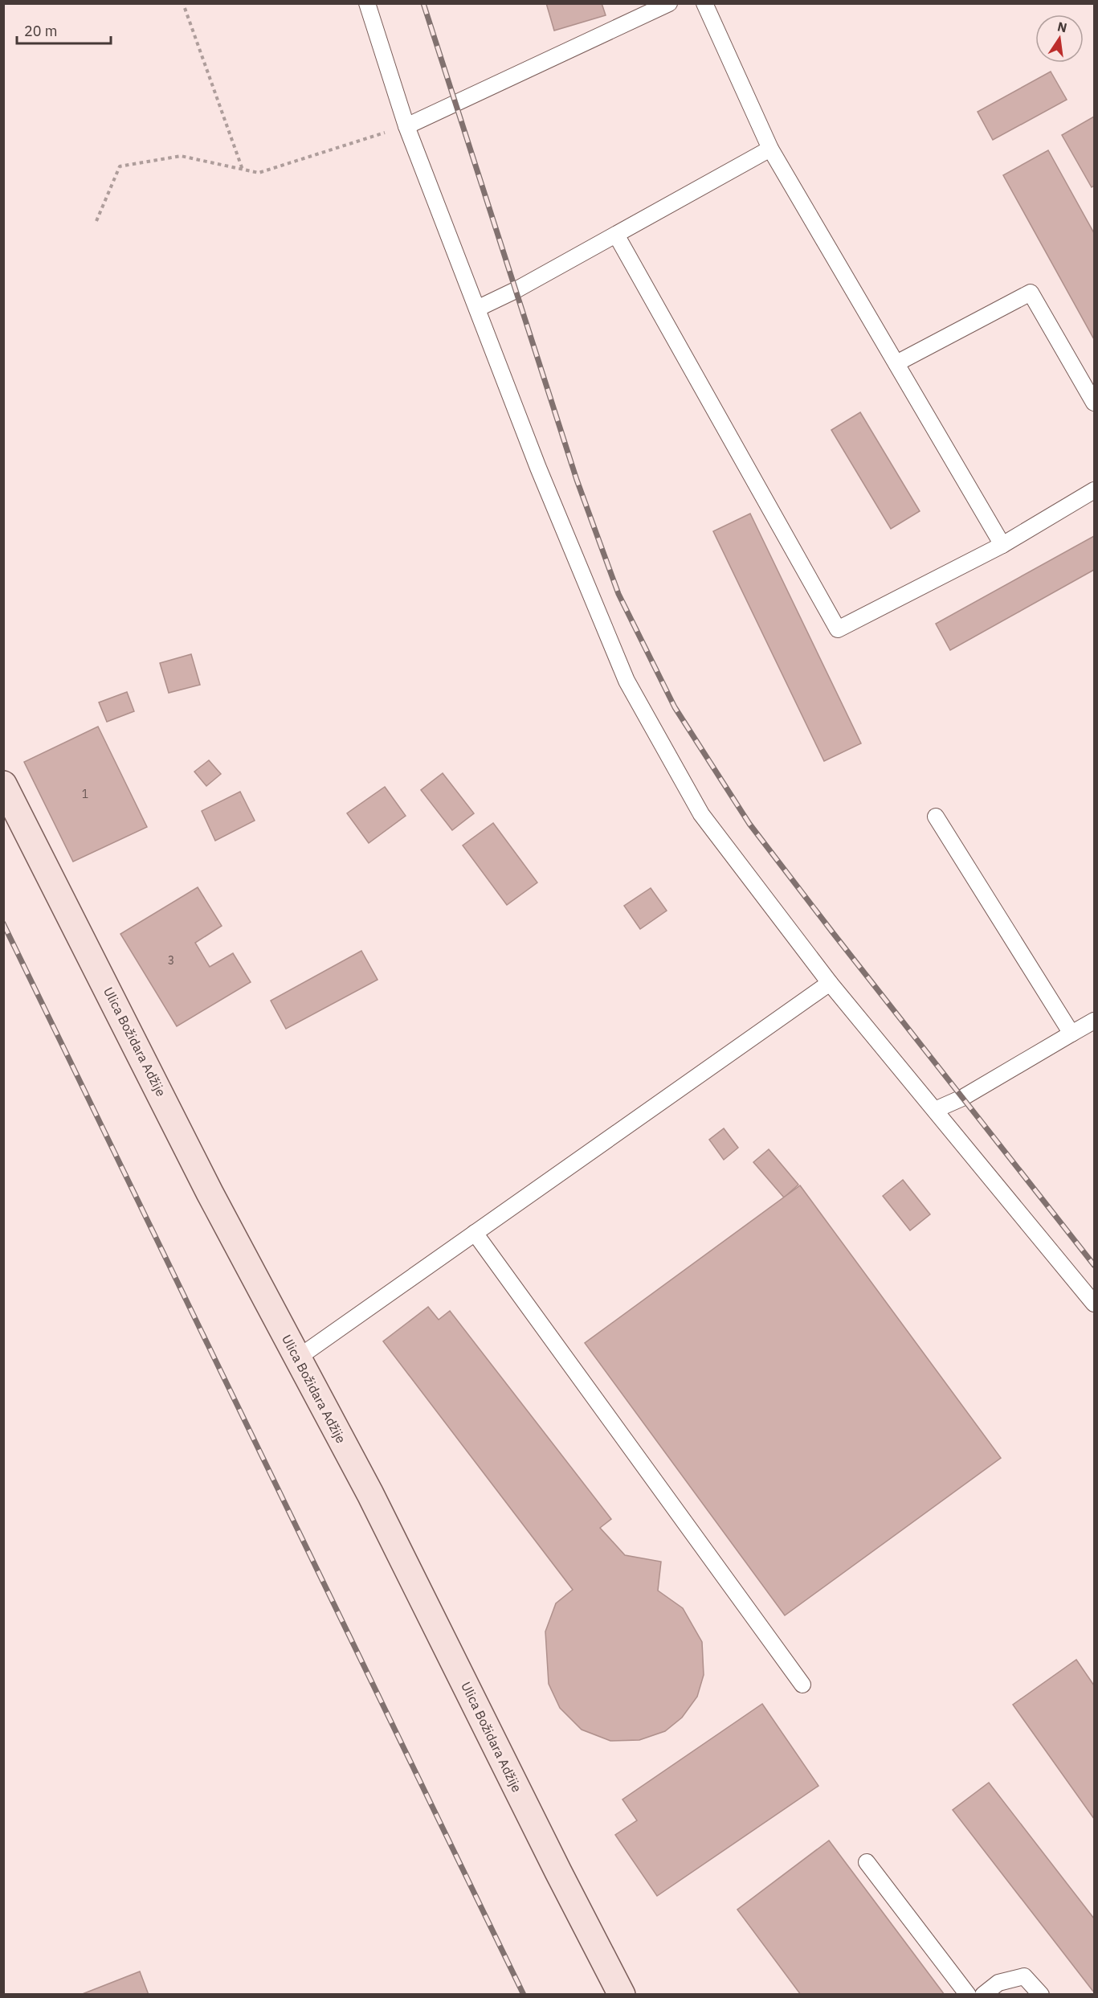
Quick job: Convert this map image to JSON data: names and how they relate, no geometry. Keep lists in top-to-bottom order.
{
  "streets": {
    "main road": ["Ulica Božidara Adžije"]
  },
  "house_numbers": ["1", "3"],
  "scale_bar": "20 m",
  "north": "top"
}
